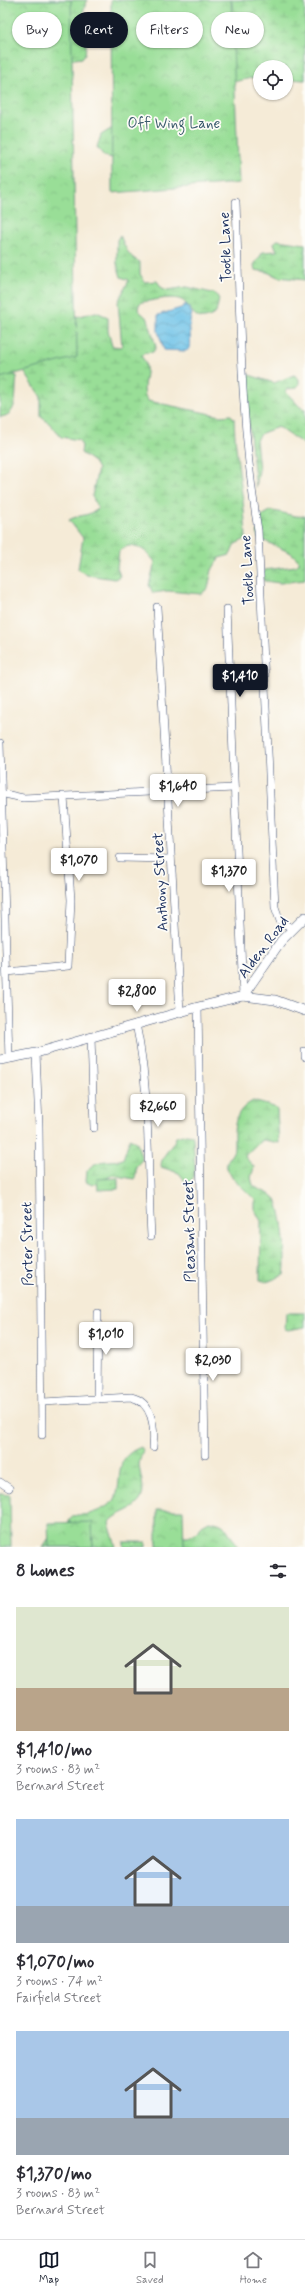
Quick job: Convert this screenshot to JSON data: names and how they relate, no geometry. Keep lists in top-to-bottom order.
{
  "streets": {
    "main road": ["Alden Road"],
    "street": [
      "Tootle Lane",
      "Anthony Street",
      "Pleasant Street",
      "Porter Street"
    ]
  },
  "crossings": [
    ["Tootle Lane", "Alden Road"]
  ],
  "parks": ["Off Wing Lane"],
  "page": {
    "chip": [
      "Buy",
      "Rent",
      "Filters",
      "New"
    ],
    "price": [
      "$1,410",
      "$1,640",
      "$1,070",
      "$1,370",
      "$2,800",
      "$2,660",
      "$1,010",
      "$2,030"
    ],
    "heading": "8 homes",
    "list": [
      {
        "name": "$1,410/mo",
        "note": "3 rooms · 83 m² · Bernard Street"
      },
      {
        "name": "$1,070/mo",
        "note": "3 rooms · 74 m² · Fairfield Street"
      },
      {
        "name": "$1,370/mo",
        "note": "3 rooms · 83 m² · Bernard Street"
      }
    ],
    "tabs": ["Map", "Saved", "Home"]
  }
}
